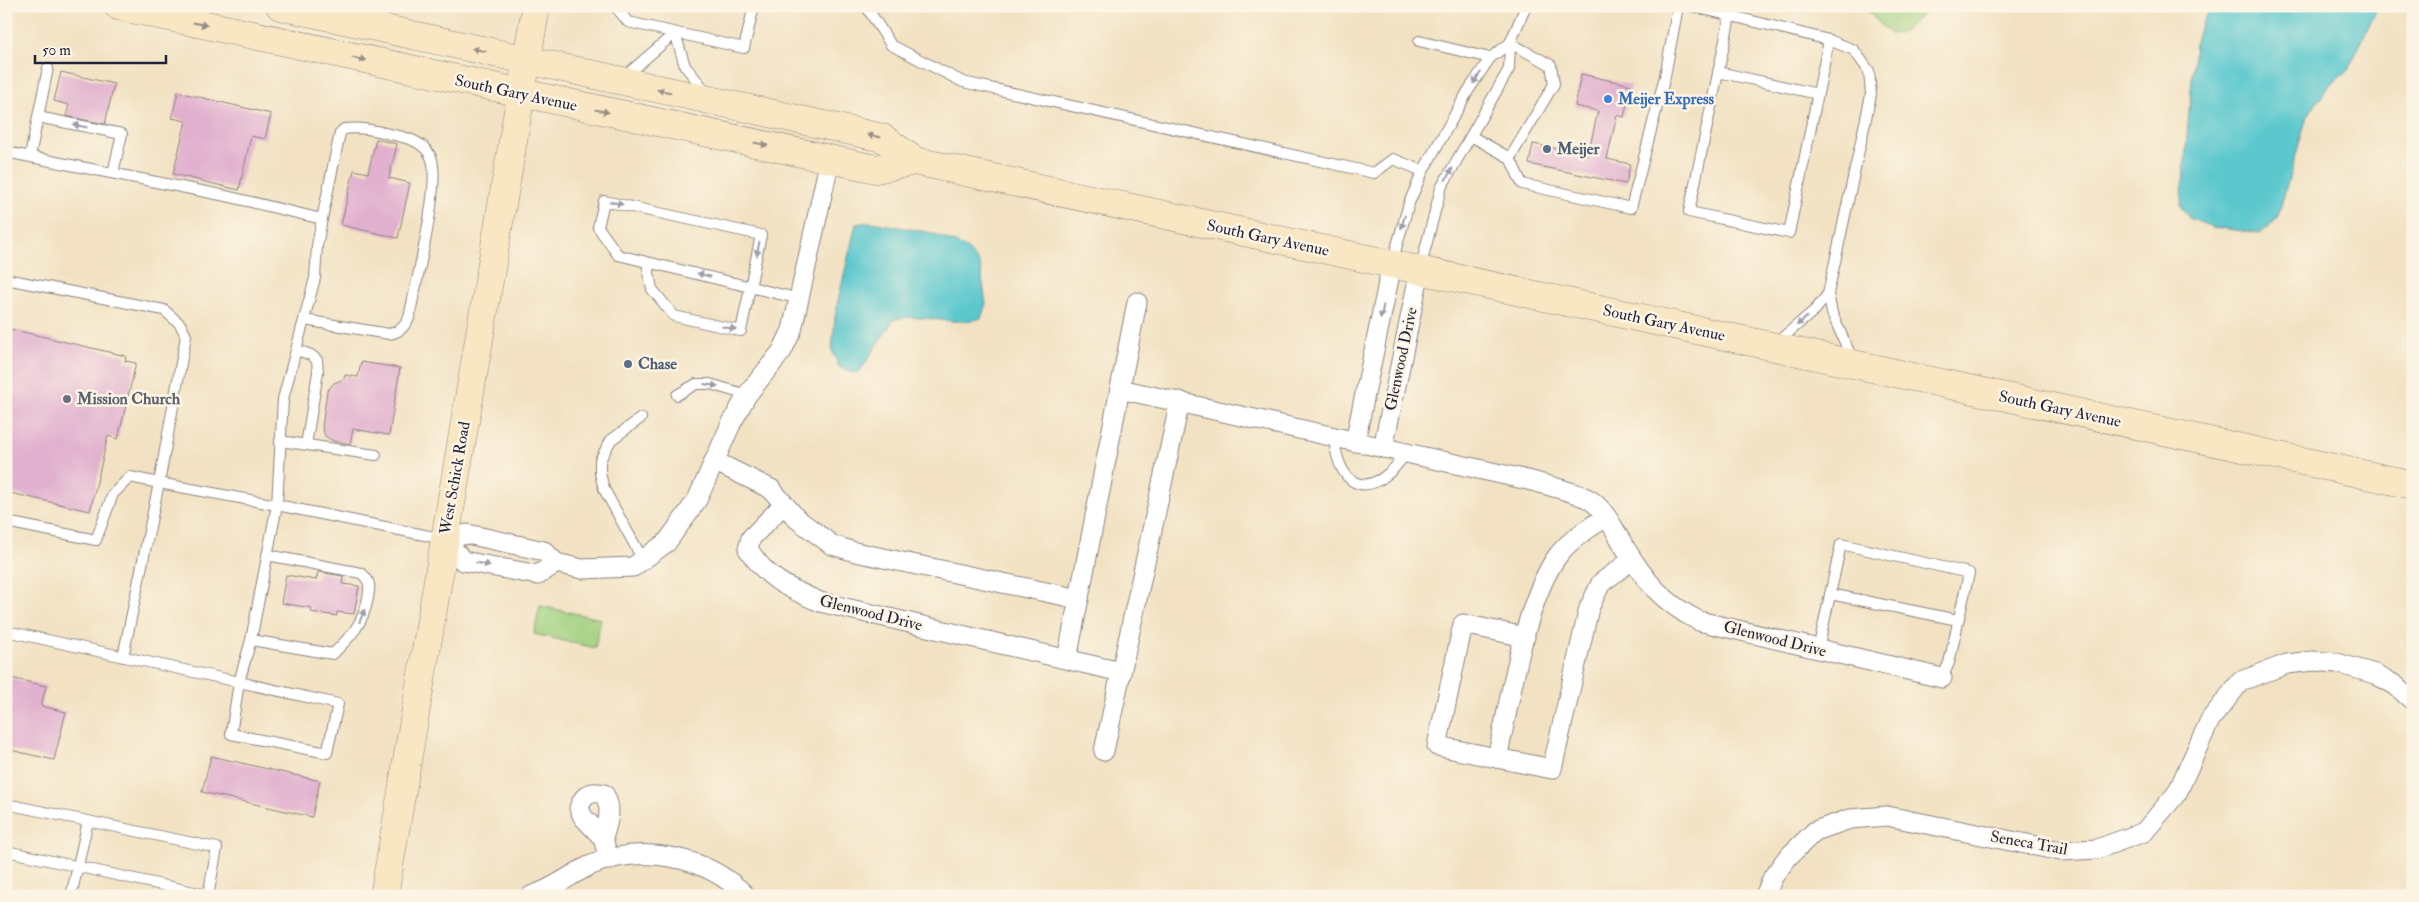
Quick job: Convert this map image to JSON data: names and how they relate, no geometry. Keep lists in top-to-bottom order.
{
  "streets": {
    "main road": ["South Gary Avenue", "West Schick Road"],
    "street": ["Glenwood Drive", "Seneca Trail"]
  },
  "crossings": [
    ["South Gary Avenue", "Glenwood Drive"],
    ["South Gary Avenue", "West Schick Road"]
  ],
  "places": [
    "Meijer Express",
    "Meijer",
    "Chase",
    "Mission Church"
  ],
  "scale_bar": "50 m"
}
